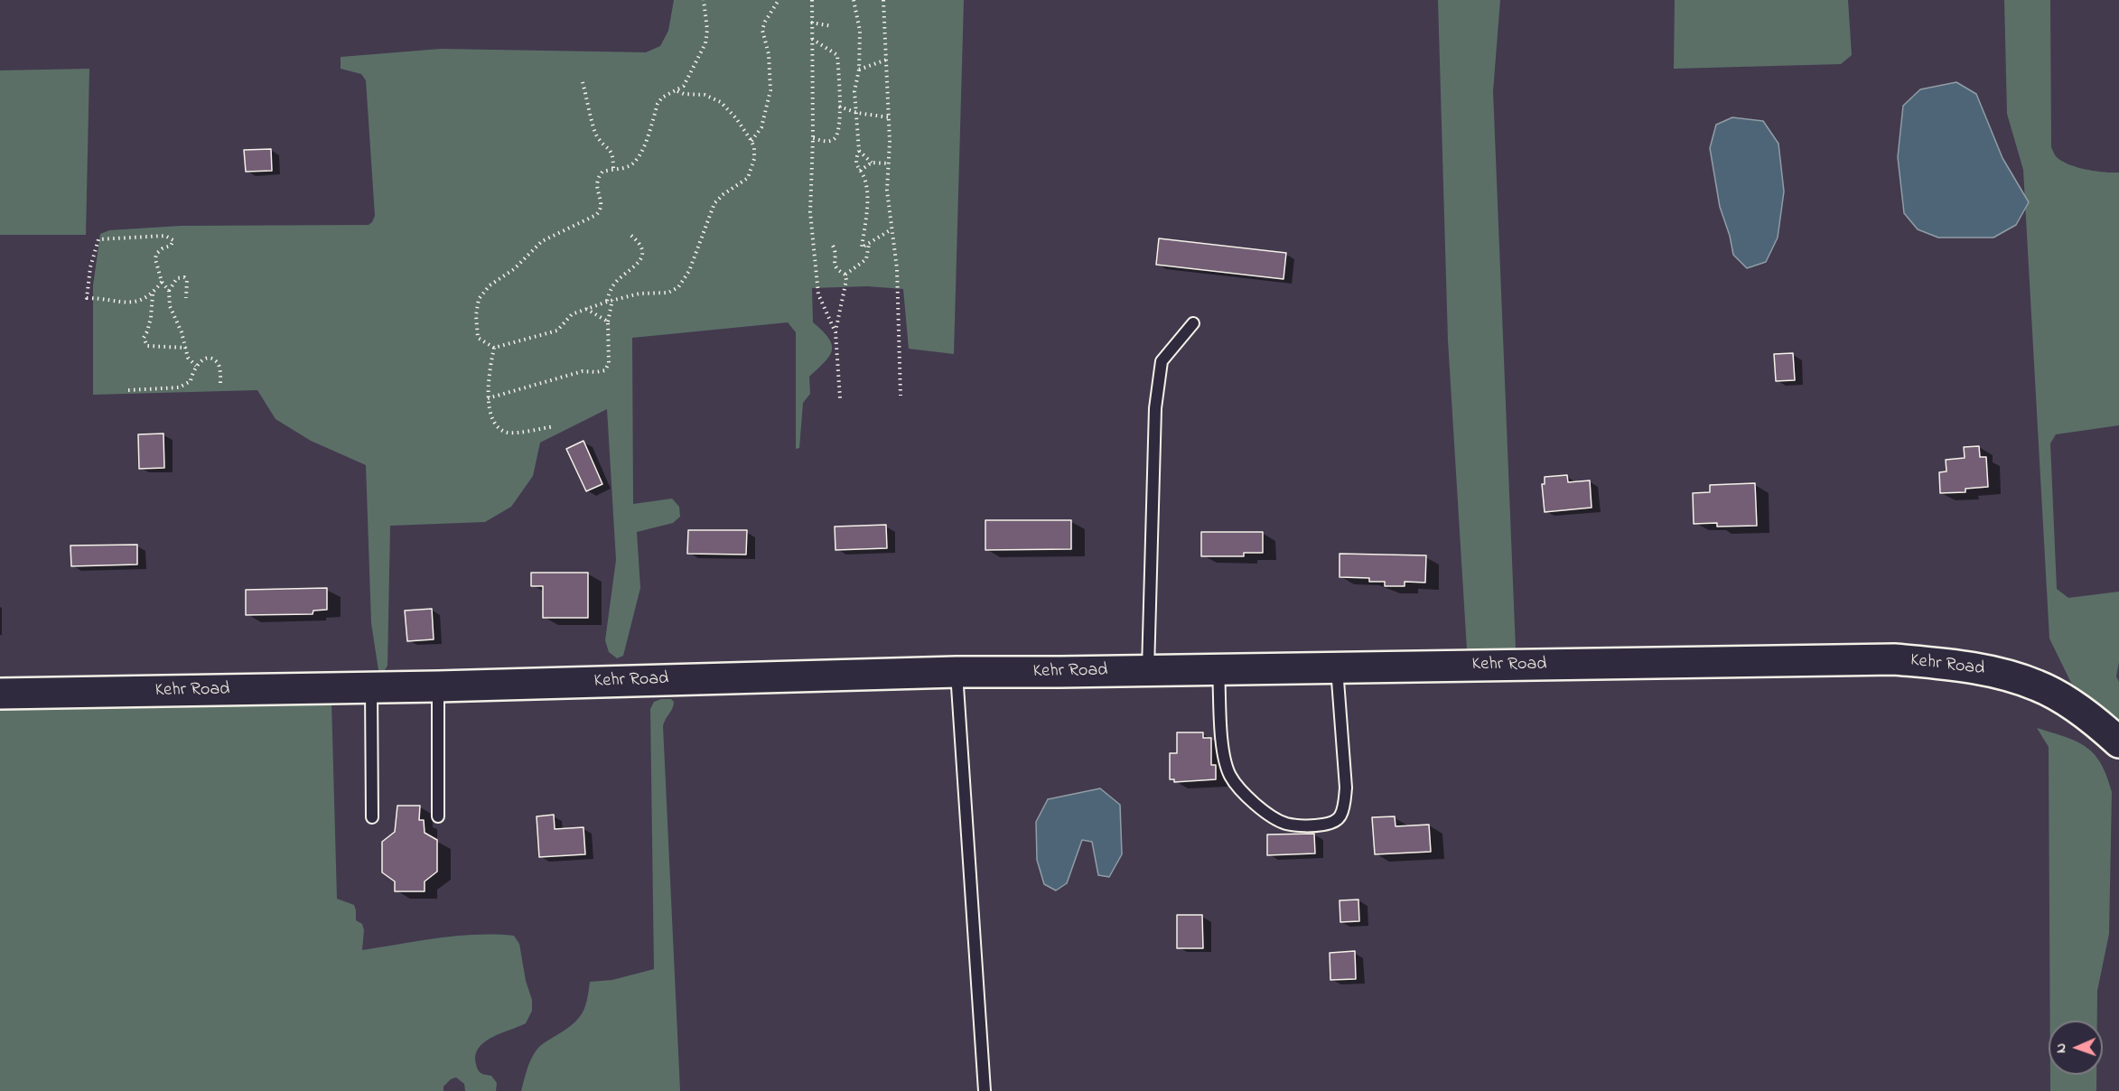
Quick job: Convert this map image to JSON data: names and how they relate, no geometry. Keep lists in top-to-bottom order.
{
  "streets": {
    "street": ["Kehr Road"]
  },
  "north": "left"
}
